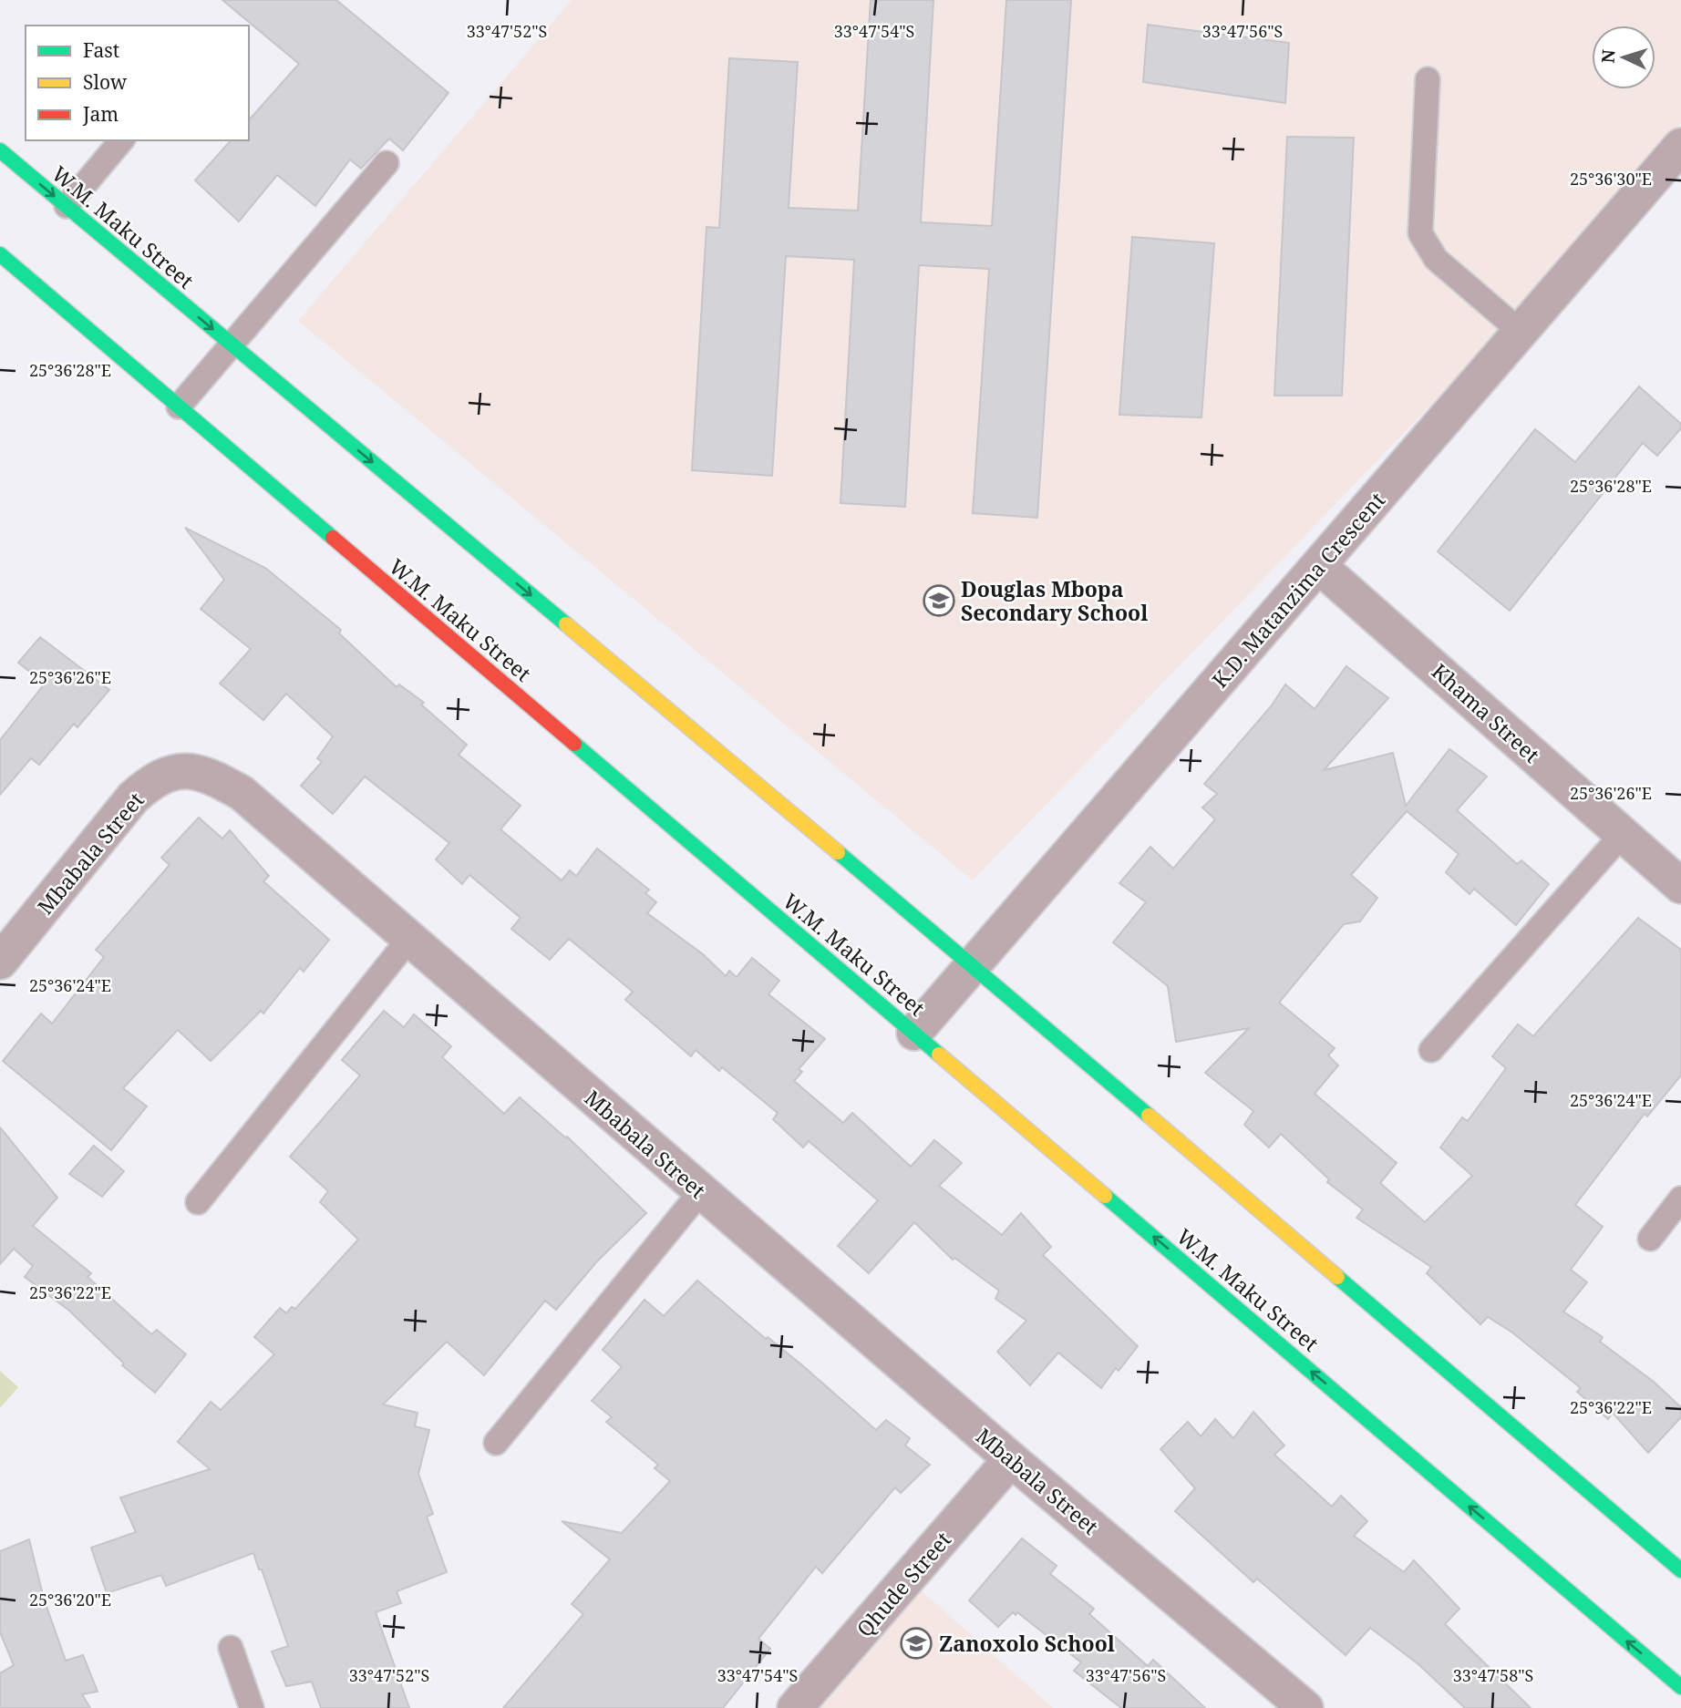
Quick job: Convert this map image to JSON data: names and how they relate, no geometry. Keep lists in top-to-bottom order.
{
  "streets": {
    "street": [
      "W.M. Maku Street",
      "K.D. Matanzima Crescent",
      "Khama Street",
      "Mbabala Street",
      "Qhude Street"
    ]
  },
  "crossings": [
    ["W.M. Maku Street", "K.D. Matanzima Crescent"],
    ["K.D. Matanzima Crescent", "Khama Street"],
    ["Mbabala Street", "Qhude Street"]
  ],
  "places": {
    "school or university": ["Douglas Mbopa Secondary School", "Zanoxolo School"]
  },
  "legend": ["Fast", "Slow", "Jam"],
  "north": "left",
  "coordinates": [
    "33°47'52\"S",
    "33°47'54\"S",
    "33°47'56\"S",
    "25°36'30\"E",
    "25°36'28\"E",
    "25°36'26\"E",
    "25°36'24\"E",
    "25°36'22\"E",
    "25°36'20\"E",
    "33°47'58\"S"
  ]
}
